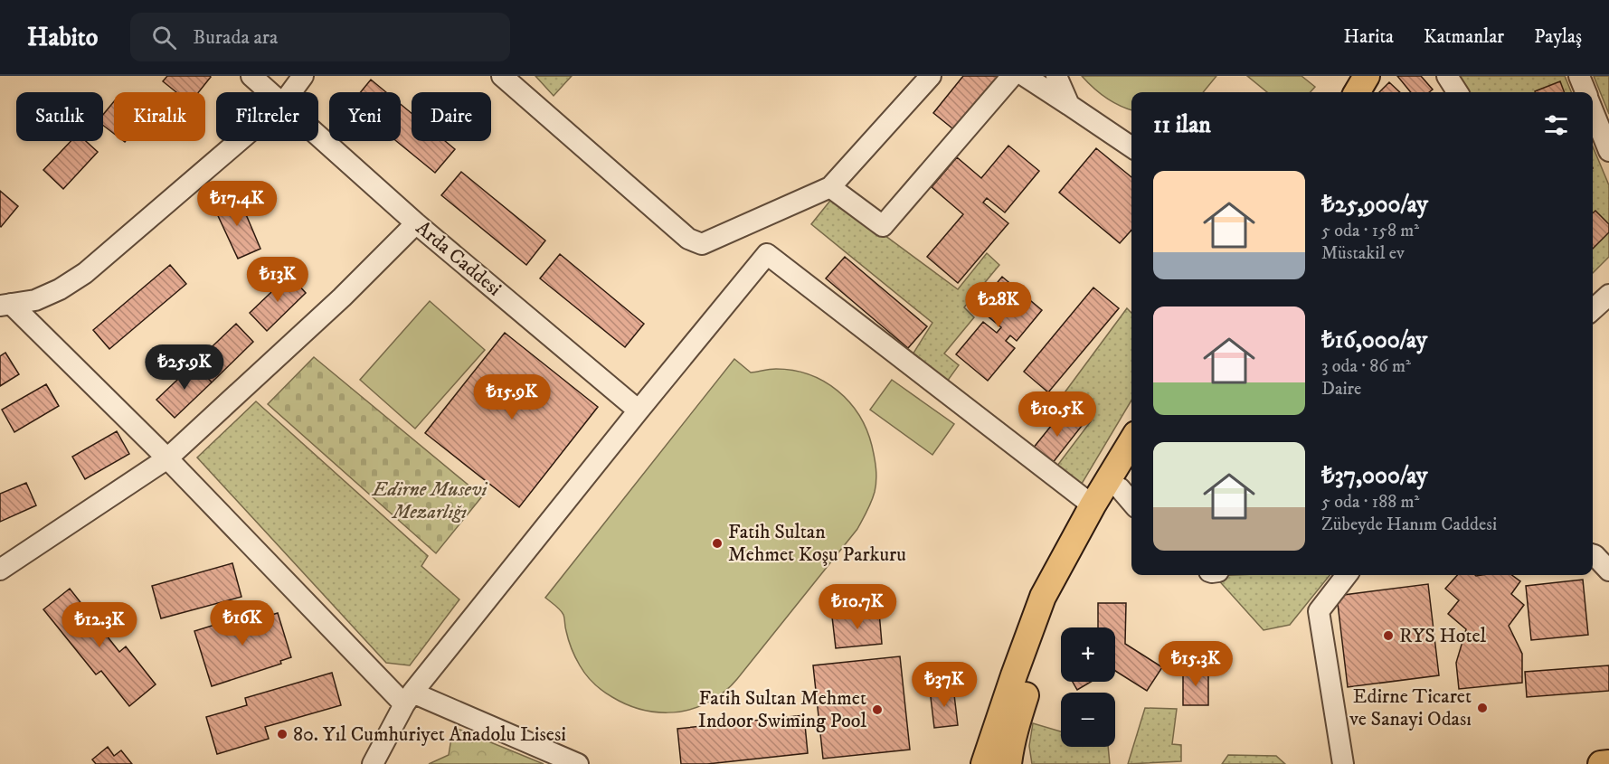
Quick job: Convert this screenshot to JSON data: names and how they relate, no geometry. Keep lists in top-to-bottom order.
{
  "streets": {
    "street": ["Arda Caddesi"]
  },
  "parks": ["Edirne Musevi Mezarlığı"],
  "places": [
    "Fatih Sultan Mehmet Koşu Parkuru",
    "RYS Hotel",
    "Edirne Ticaret ve Sanayi Odası",
    "Fatih Sultan Mehmet Indoor Swiming Pool",
    "80. Yıl Cumhuriyet Anadolu Lisesi"
  ],
  "page": {
    "header": "Habito",
    "search": "Burada ara",
    "nav": ["Harita", "Katmanlar", "Paylaş"],
    "chip": [
      "Satılık",
      "Kiralık",
      "Filtreler",
      "Yeni",
      "Daire"
    ],
    "heading": "11 ilan",
    "list": [
      {
        "name": "₺25,900/ay",
        "note": "5 oda · 158 m² · Müstakil ev"
      },
      {
        "name": "₺16,000/ay",
        "note": "3 oda · 86 m² · Daire"
      },
      {
        "name": "₺37,000/ay",
        "note": "5 oda · 188 m² · Zübeyde Hanım Caddesi"
      }
    ],
    "price": [
      "₺17.4K",
      "₺13K",
      "₺28K",
      "₺25.9K",
      "₺15.9K",
      "₺10.5K",
      "₺10.7K",
      "₺16K",
      "₺12.3K",
      "₺15.3K",
      "₺37K"
    ],
    "map_buttons": ["+", "−"]
  }
}
